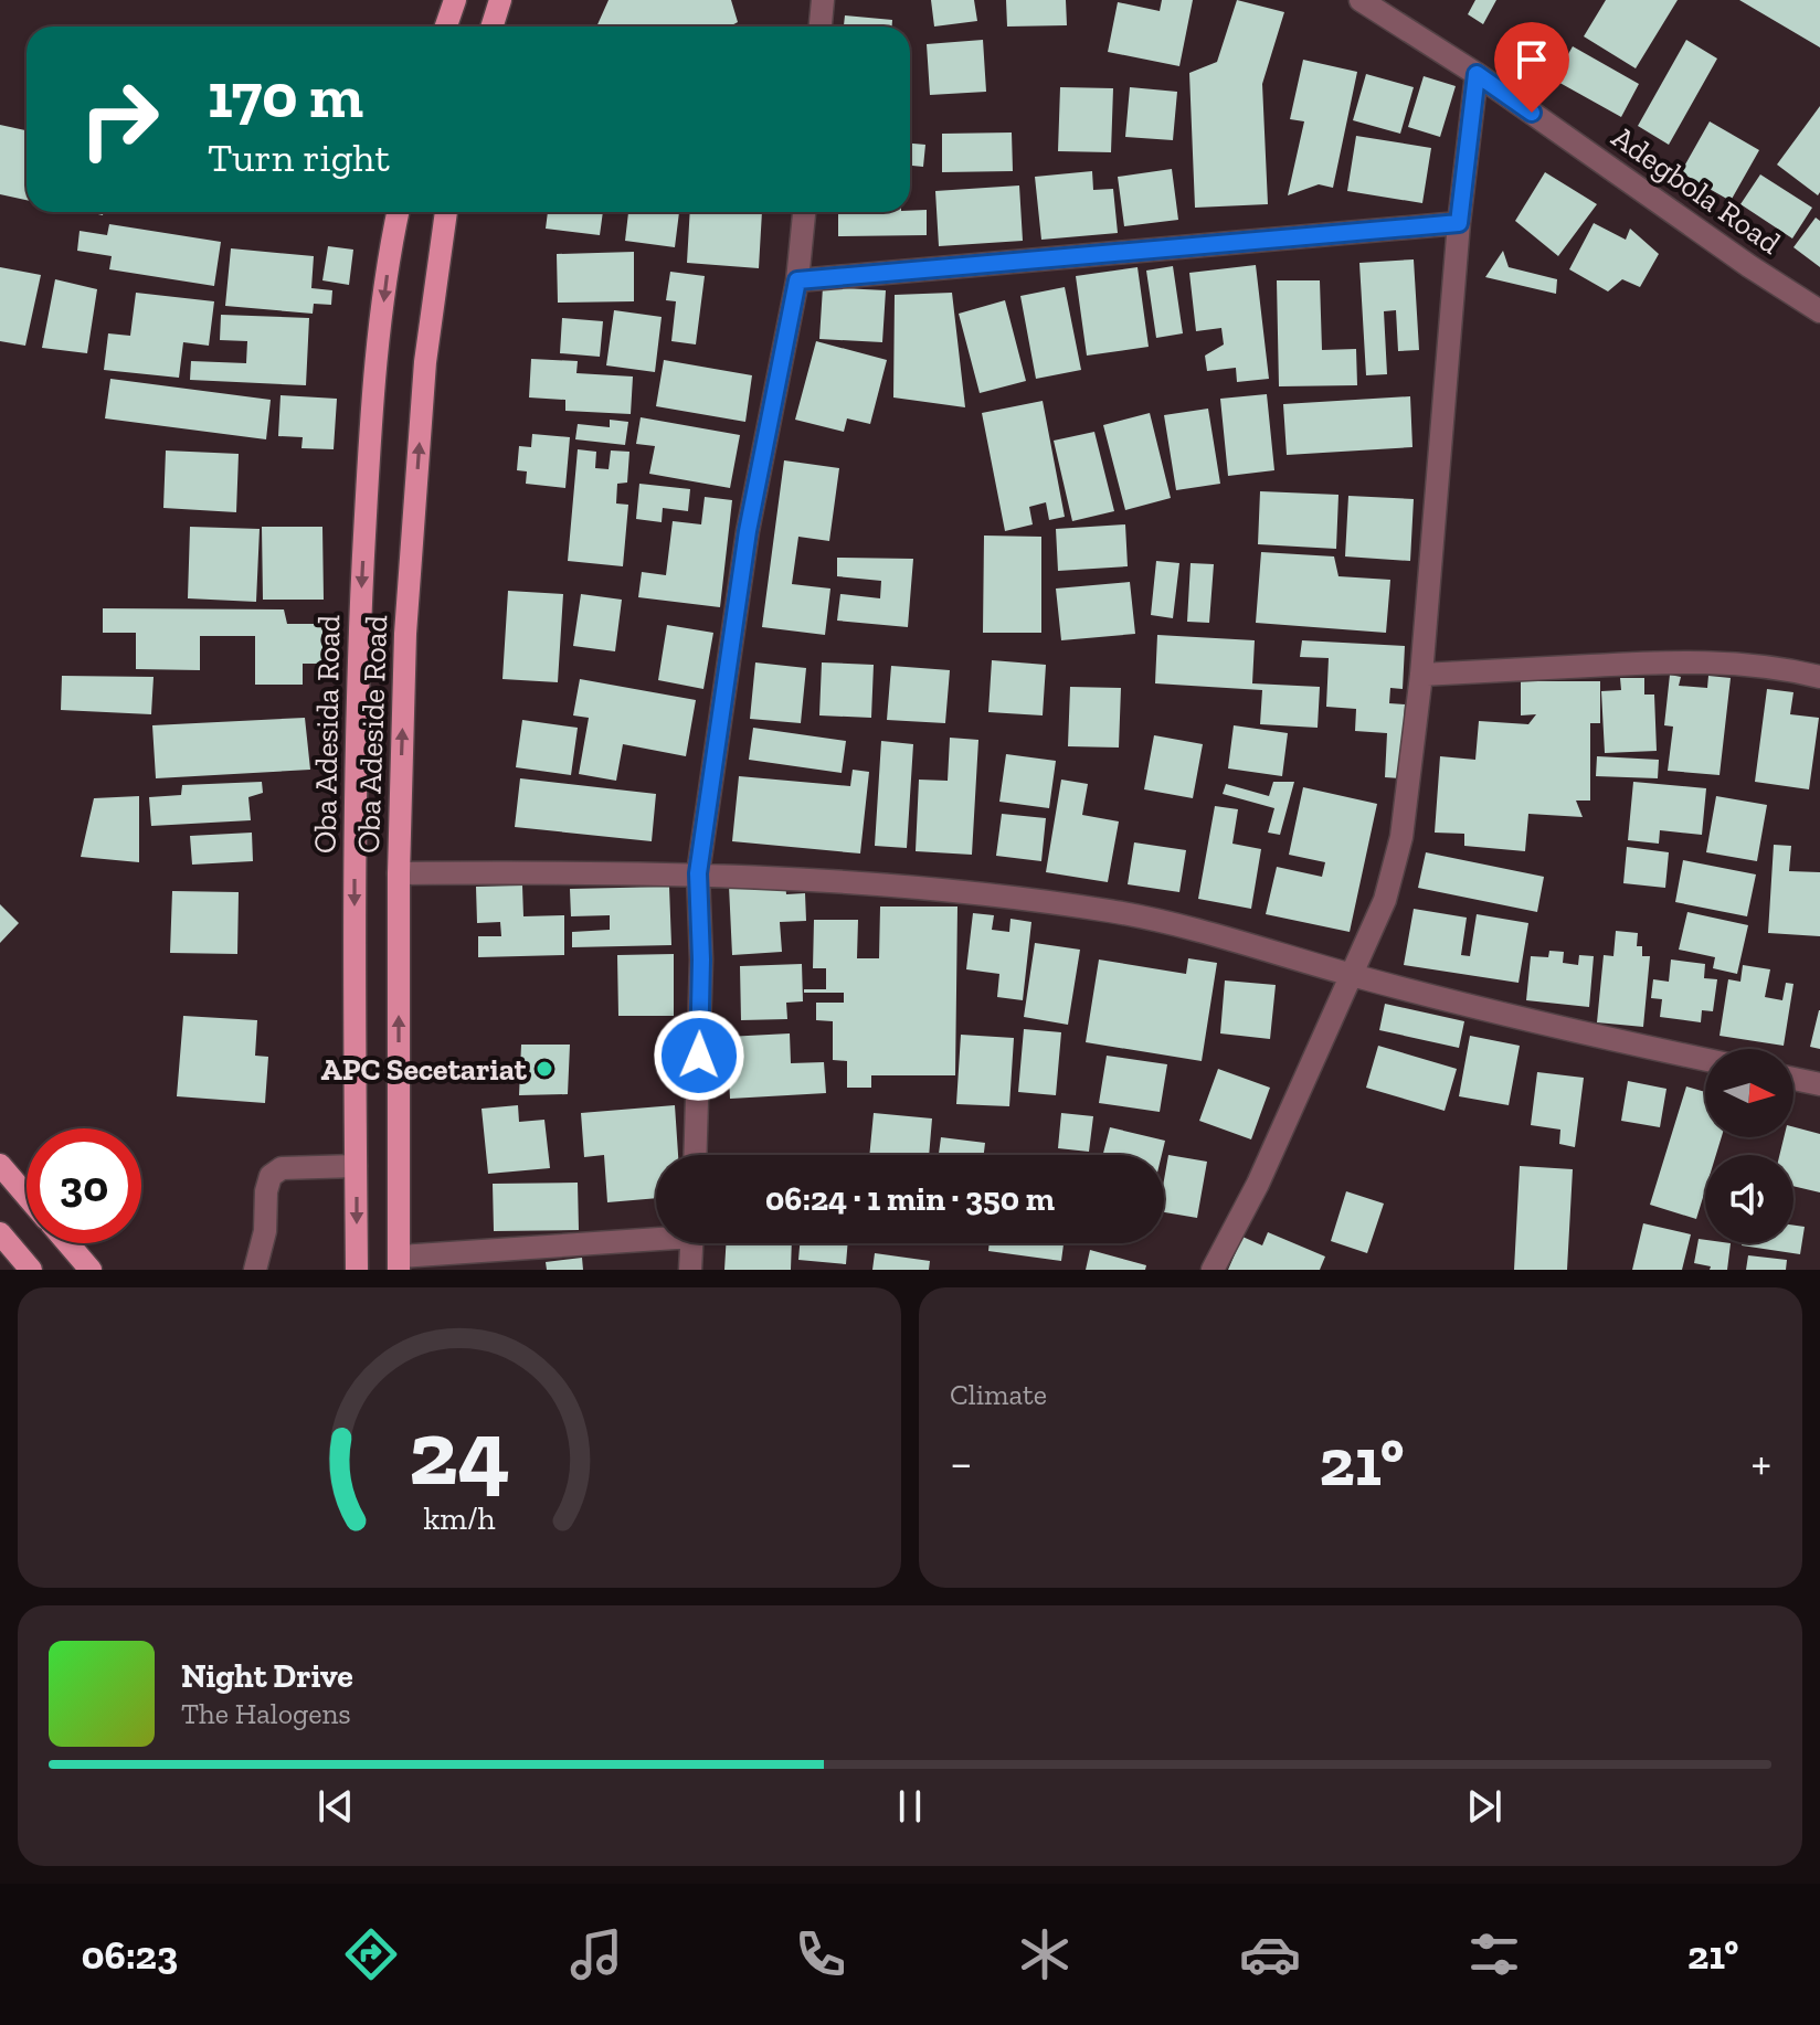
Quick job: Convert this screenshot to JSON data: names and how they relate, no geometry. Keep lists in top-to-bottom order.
{
  "streets": {
    "main road": ["Oba Adesida Road", "Oba Adeside Road"],
    "street": ["Adegbola Road"]
  },
  "one_way": ["Oba Adesida Road", "Oba Adeside Road"],
  "places": ["APC Secetariat"],
  "north": "right",
  "page": {
    "turn": ["170 m", "Turn right"],
    "limit": "30",
    "trip": "06:24 · 1 min · 350 m",
    "tile": "Climate",
    "heat": ["−", "21°", "+"],
    "song": ["Night Drive", "The Halogens"],
    "tabs": ["06:23", "21°"],
    "gauge": ["24", "km/h"]
  }
}
